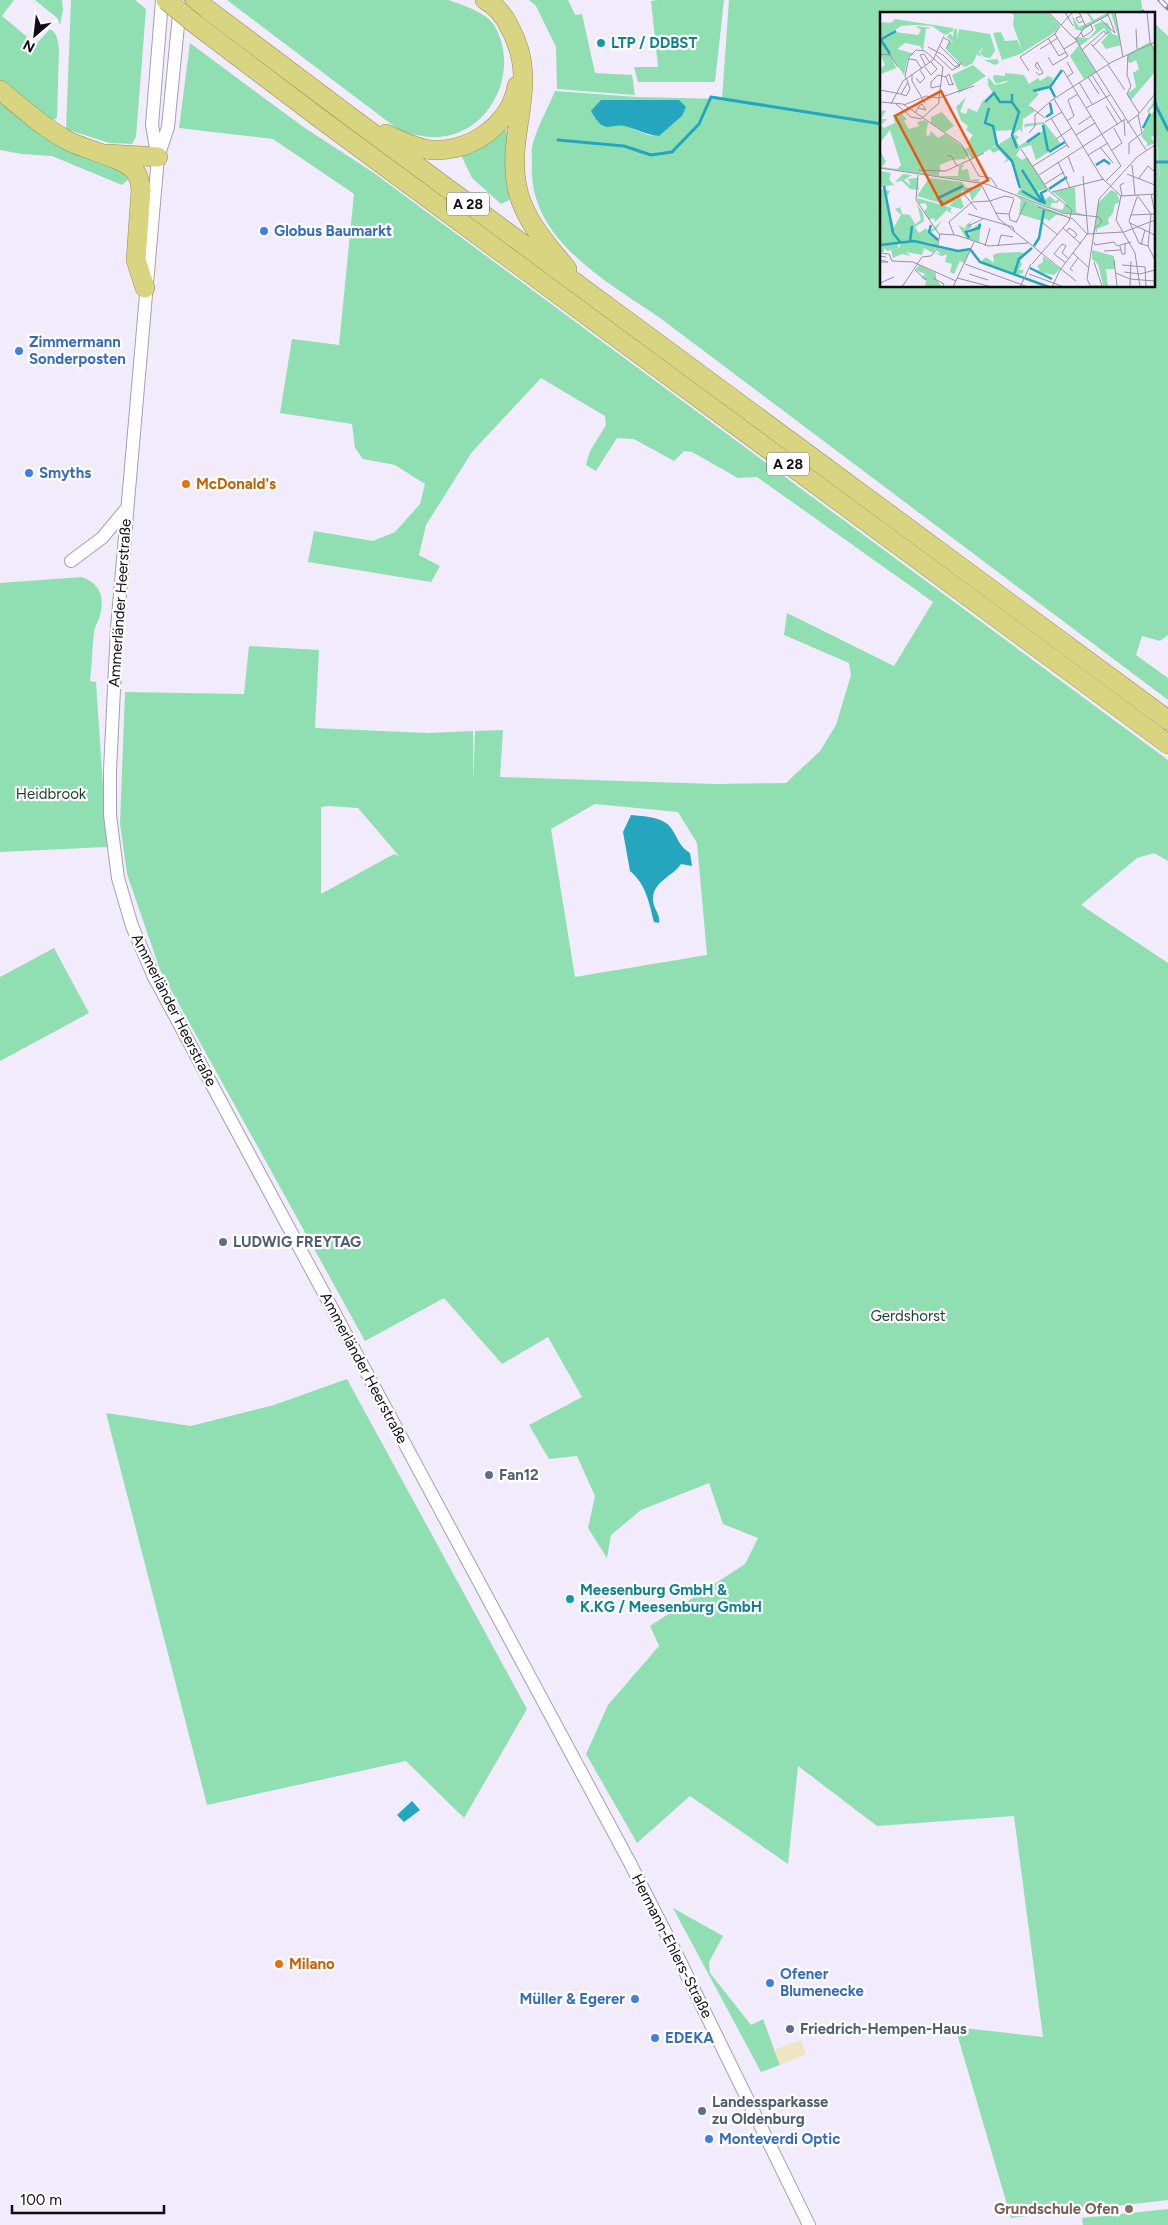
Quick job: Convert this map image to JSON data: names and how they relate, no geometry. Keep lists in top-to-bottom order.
{
  "streets": {
    "highway": ["A 28"],
    "street": ["Ammerländer Heerstraße", "Hermann-Ehlers-Straße"]
  },
  "crossings": [
    ["A 28", "Ammerländer Heerstraße"],
    ["Ammerländer Heerstraße", "Hermann-Ehlers-Straße"]
  ],
  "parks": ["Heidbrook", "Gerdshorst"],
  "places": [
    "LTP / DDBST",
    "Globus Baumarkt",
    "Zimmermann Sonderposten",
    "Smyths",
    "McDonald's",
    "LUDWIG FREYTAG",
    "Fan12",
    "Meesenburg GmbH & K.KG / Meesenburg GmbH",
    "Milano",
    "Ofener Blumenecke",
    "Müller & Egerer",
    "Friedrich-Hempen-Haus",
    "EDEKA",
    "Landessparkasse zu Oldenburg",
    "Monteverdi Optic",
    "Grundschule Ofen"
  ],
  "scale_bar": "100 m",
  "north": "bottom left"
}
